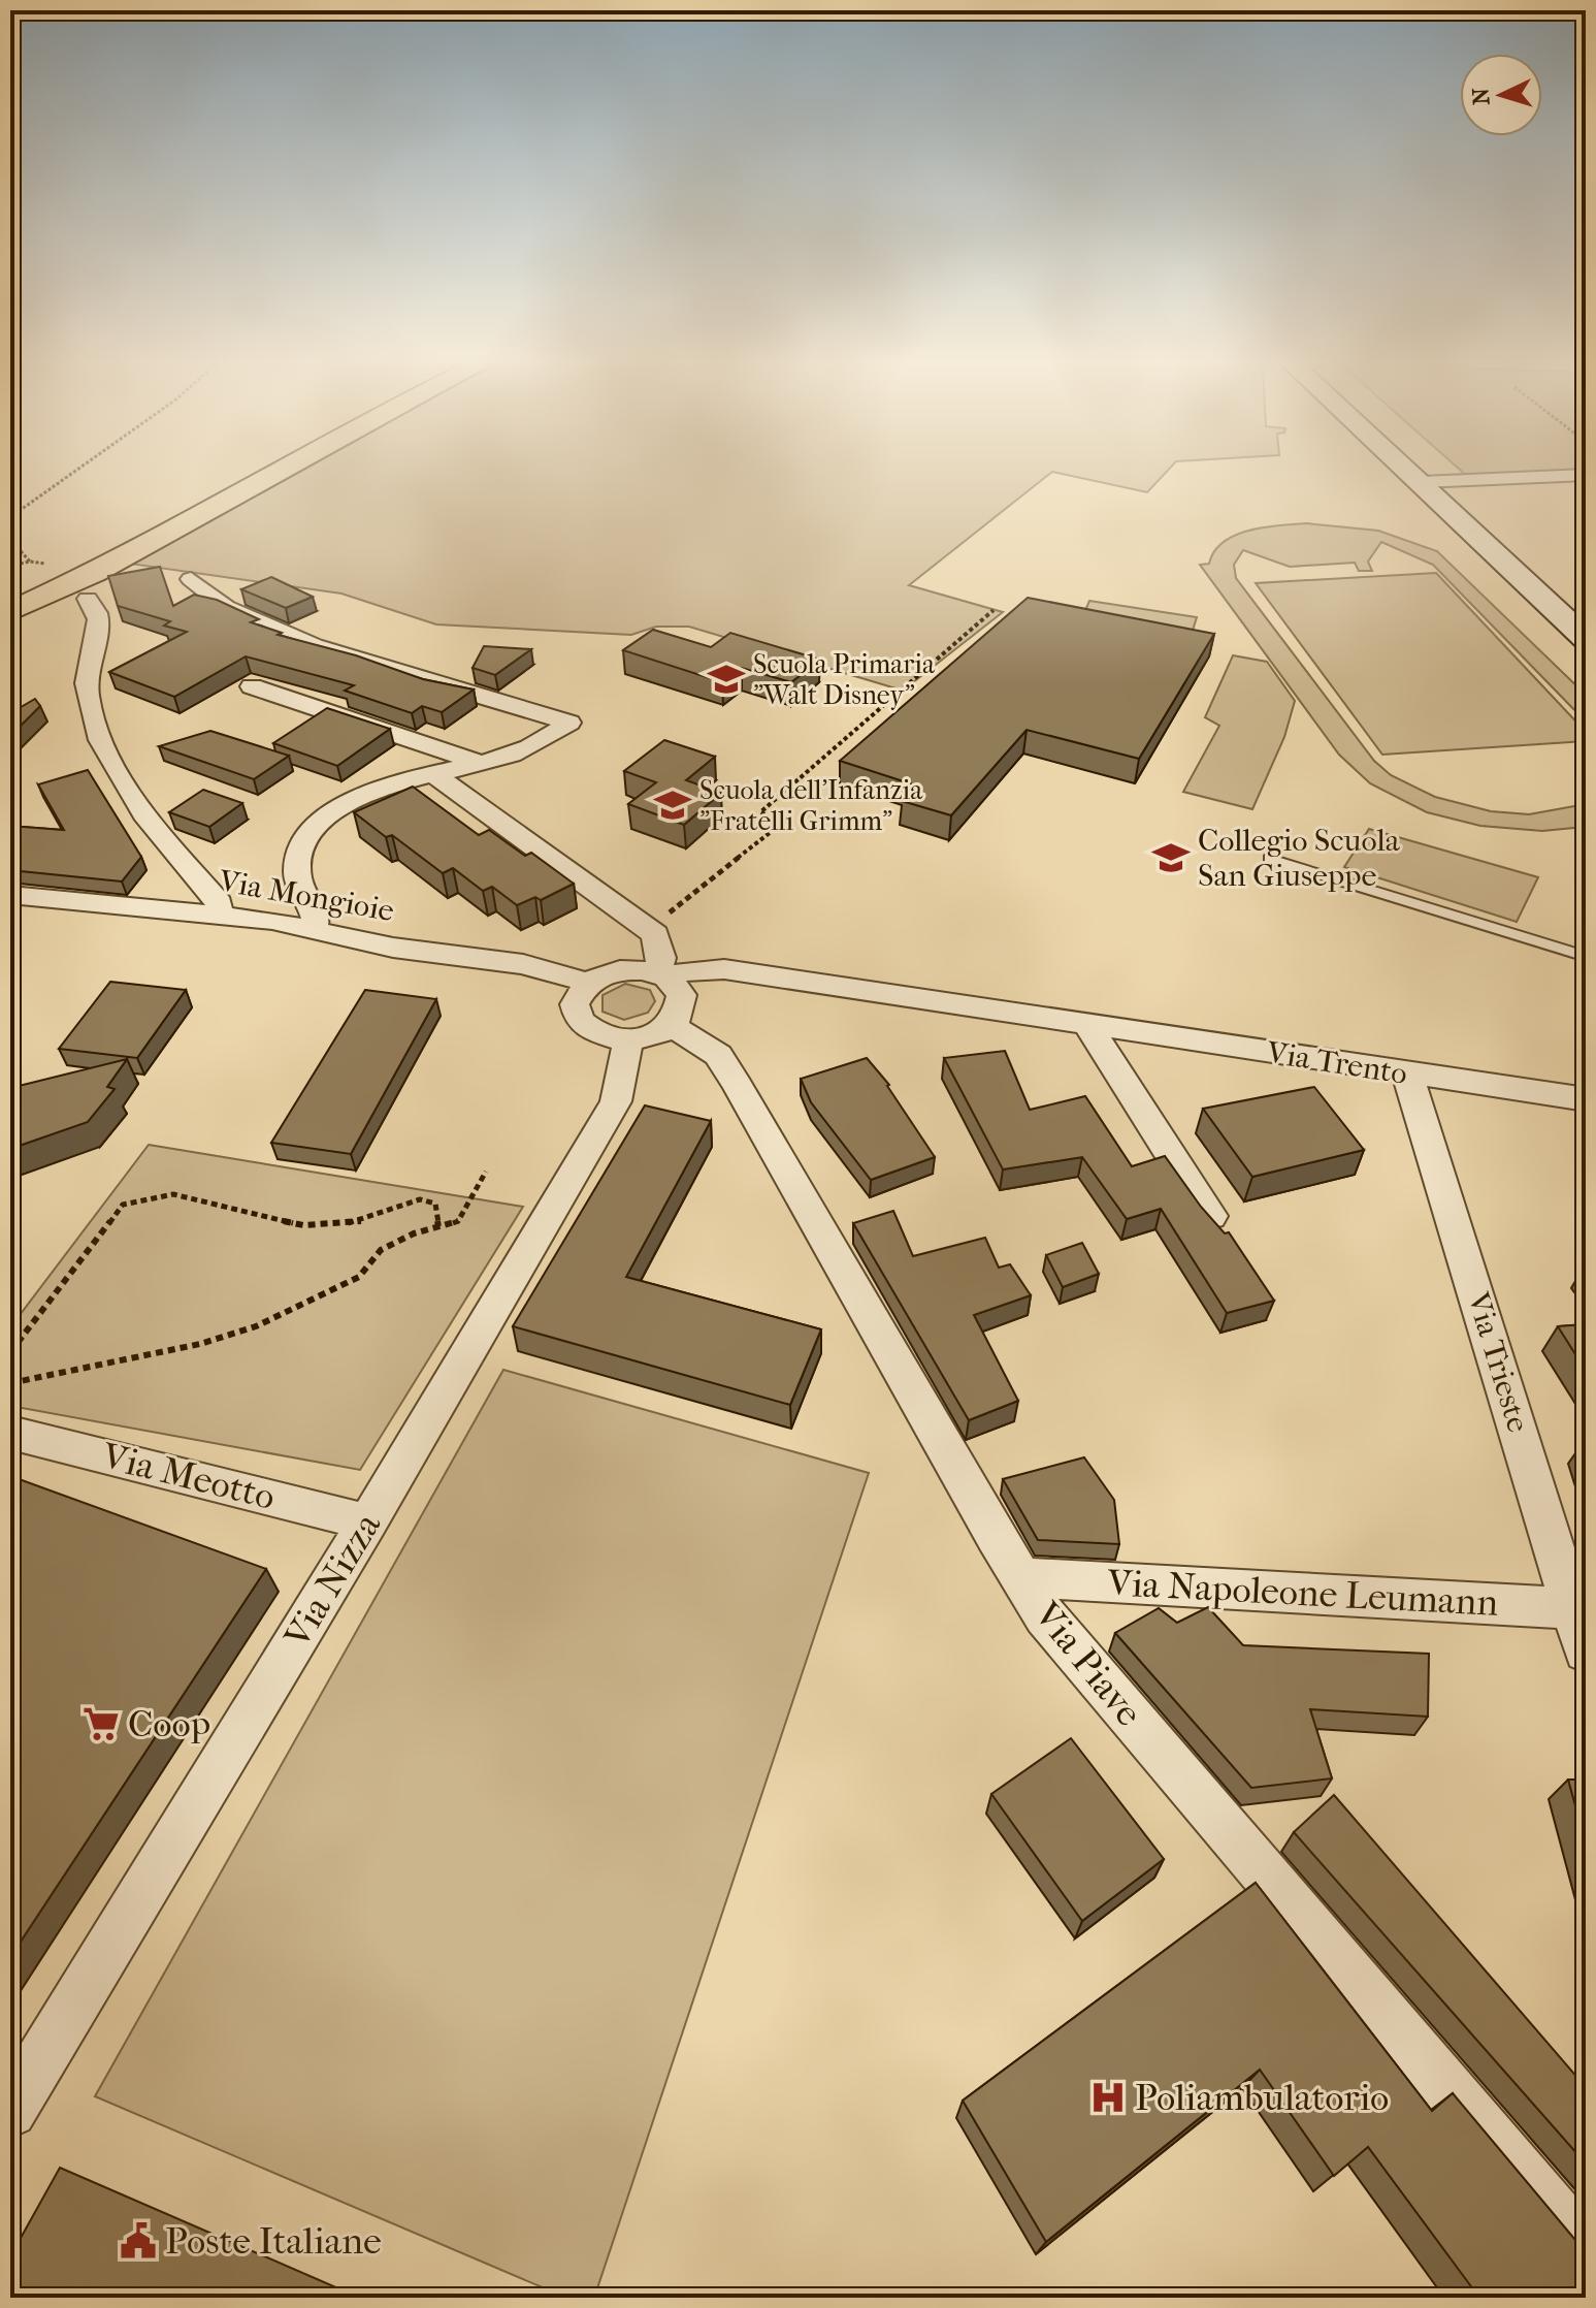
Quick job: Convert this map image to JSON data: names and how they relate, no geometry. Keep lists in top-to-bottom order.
{
  "streets": {
    "street": [
      "Via Mongioie",
      "Via Trento",
      "Via Trieste",
      "Via Meotto",
      "Via Nizza",
      "Via Napoleone Leumann",
      "Via Piave"
    ]
  },
  "crossings": [
    ["Via Mongioie", "Via Trento"],
    ["Via Mongioie", "Via Nizza"],
    ["Via Mongioie", "Via Piave"],
    ["Via Trento", "Via Trieste"],
    ["Via Trento", "Via Nizza"],
    ["Via Trento", "Via Piave"],
    ["Via Trieste", "Via Napoleone Leumann"],
    ["Via Meotto", "Via Nizza"],
    ["Via Nizza", "Via Piave"],
    ["Via Napoleone Leumann", "Via Piave"]
  ],
  "places": {
    "school or university": ["Scuola Primaria \"Walt Disney\"", "Scuola dell'Infanzia \"Fratelli Grimm\"", "Collegio Scuola San Giuseppe"],
    "supermarket": ["Coop"],
    "hospital": ["Poliambulatorio"],
    "public building": ["Poste Italiane"]
  },
  "north": "left"
}
